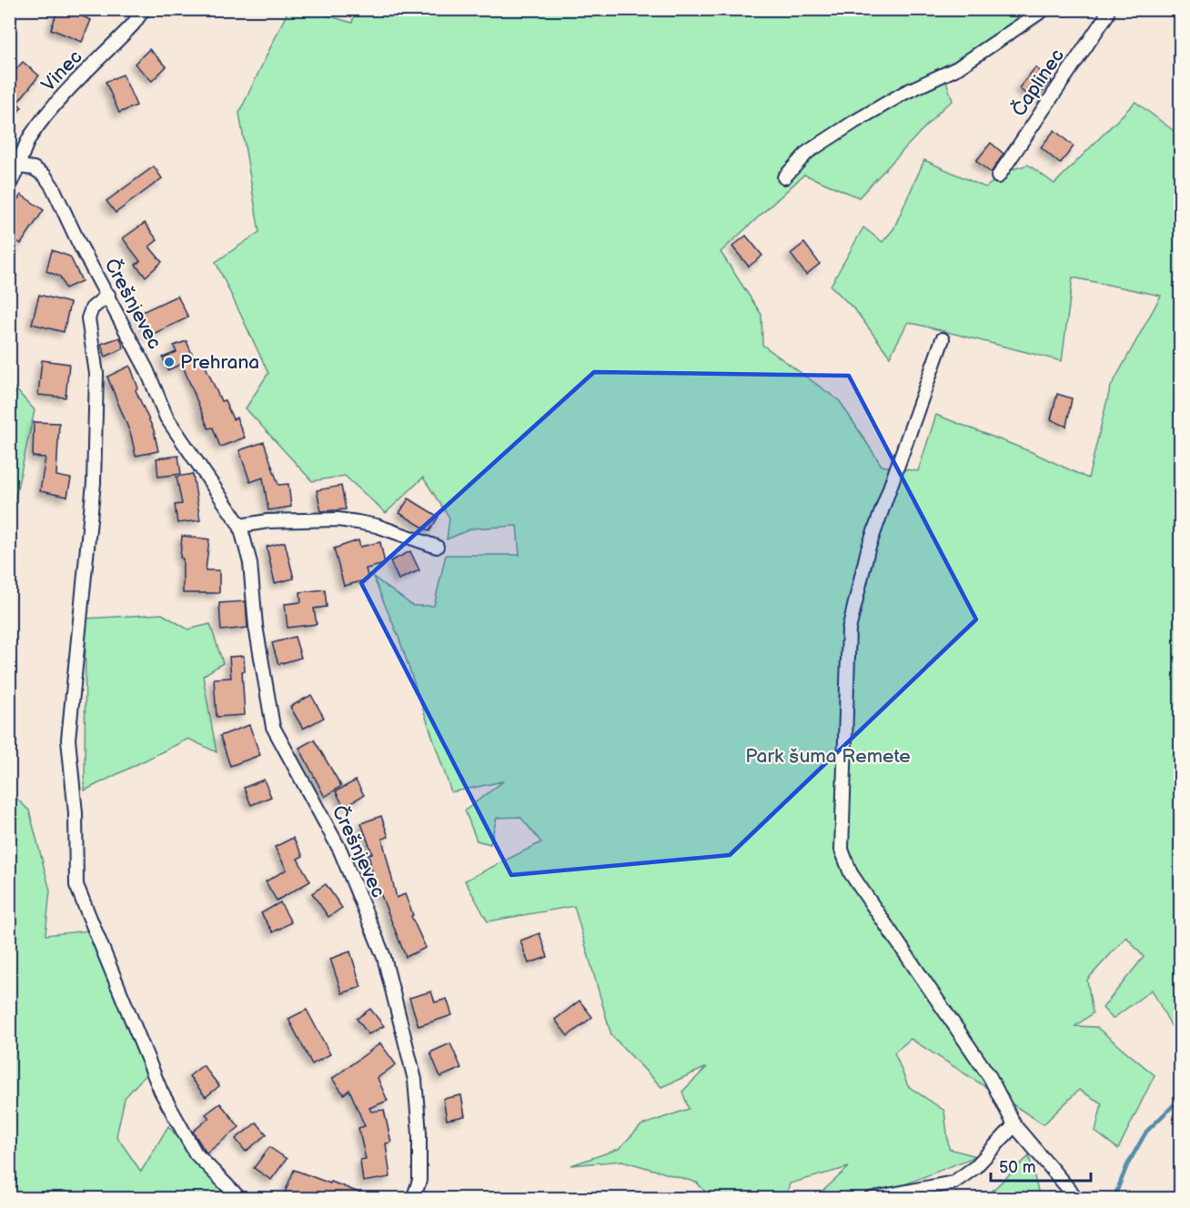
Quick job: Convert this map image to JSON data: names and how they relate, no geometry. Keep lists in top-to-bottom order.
{
  "streets": {
    "street": ["Vinec", "Čaplinec", "Črešnjevec"]
  },
  "crossings": [
    ["Vinec", "Črešnjevec"]
  ],
  "parks": ["Park šuma Remete"],
  "places": ["Prehrana"],
  "scale_bar": "50 m"
}
